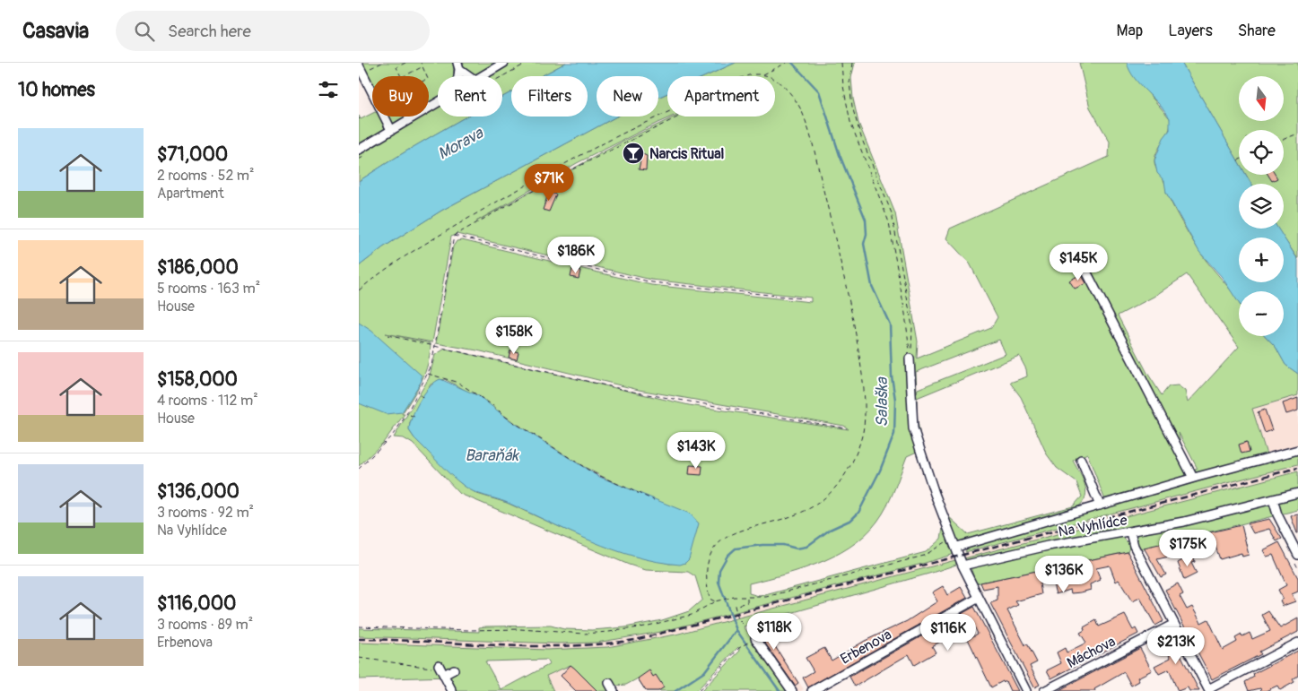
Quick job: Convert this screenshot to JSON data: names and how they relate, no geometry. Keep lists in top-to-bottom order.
{
  "streets": {
    "street": ["Na Vyhlídce", "Erbenova", "Máchova"]
  },
  "water": ["Morava", "Salaška", "Baraňák"],
  "places": {
    "bar": ["Narcis Ritual"]
  },
  "north": "bottom",
  "page": {
    "header": "Casavia",
    "search": "Search here",
    "nav": ["Map", "Layers", "Share"],
    "heading": "10 homes",
    "map_buttons": ["+", "−"],
    "chip": [
      "Buy",
      "Rent",
      "Filters",
      "New",
      "Apartment"
    ],
    "list": [
      {
        "name": "$71,000",
        "note": "2 rooms · 52 m² · Apartment"
      },
      {
        "name": "$186,000",
        "note": "5 rooms · 163 m² · House"
      },
      {
        "name": "$158,000",
        "note": "4 rooms · 112 m² · House"
      },
      {
        "name": "$136,000",
        "note": "3 rooms · 92 m² · Na Vyhlídce"
      },
      {
        "name": "$116,000",
        "note": "3 rooms · 89 m² · Erbenova"
      }
    ],
    "price": [
      "$71K",
      "$186K",
      "$145K",
      "$158K",
      "$143K",
      "$175K",
      "$136K",
      "$118K",
      "$116K",
      "$213K"
    ]
  }
}
